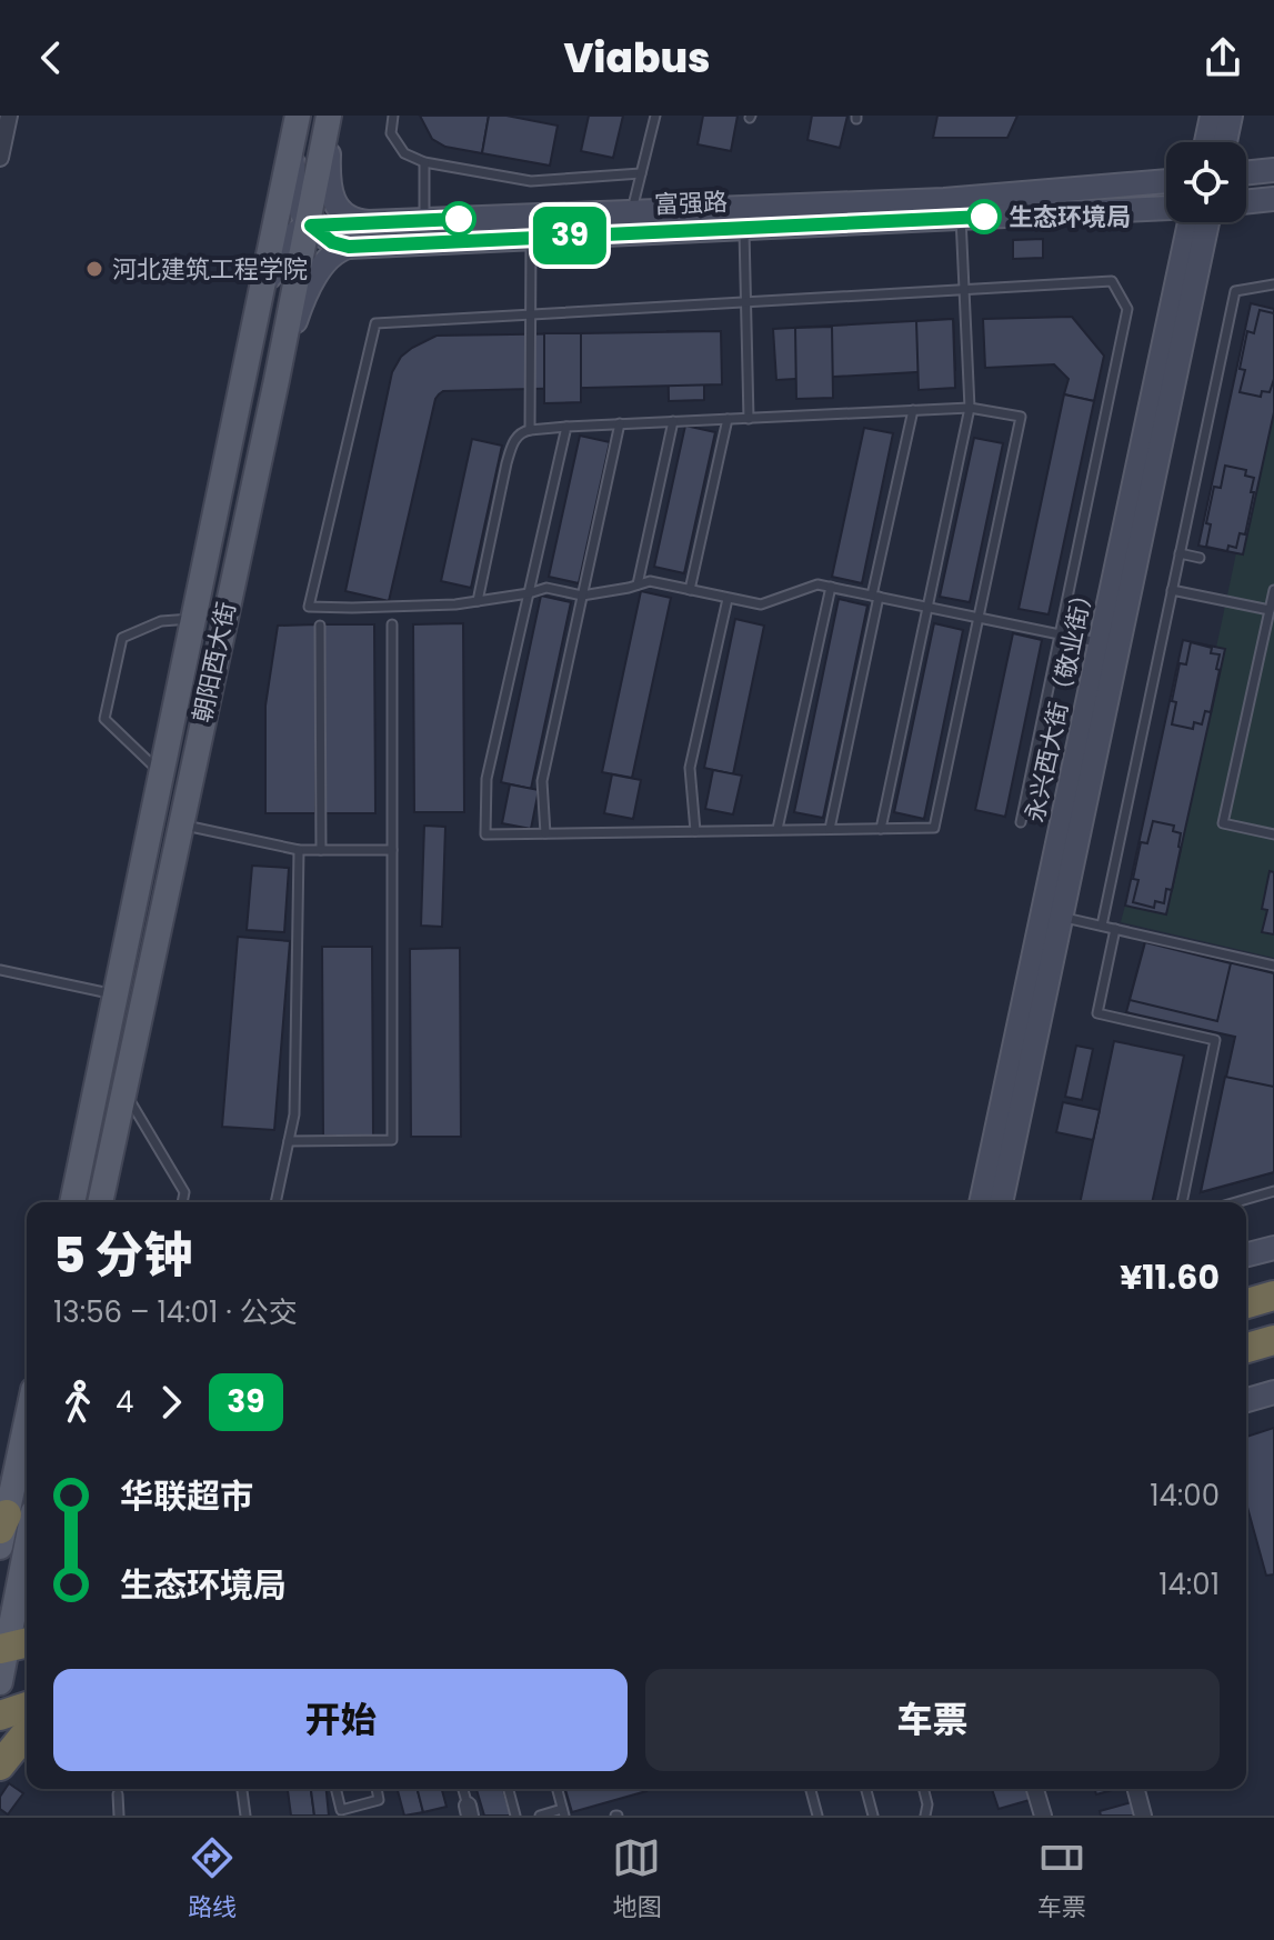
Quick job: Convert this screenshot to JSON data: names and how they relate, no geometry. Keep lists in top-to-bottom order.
{
  "streets": {
    "main road": ["富强路", "朝阳西大街", "永兴西大街（敬业街）"]
  },
  "crossings": [
    ["富强路", "朝阳西大街"]
  ],
  "places": ["生态环境局", "河北建筑工程学院"],
  "lines": ["bus line 39"],
  "page": {
    "header": "Viabus",
    "on_map": "39",
    "heading": ["5 分钟", "13:56 – 14:01 · 公交", "¥11.60"],
    "legs": ["4", "39"],
    "list": [
      {
        "name": "华联超市",
        "value": "14:00"
      },
      {
        "name": "生态环境局",
        "value": "14:01"
      }
    ],
    "buttons": ["开始", "车票"],
    "tabs": ["路线", "地图", "车票"]
  }
}
